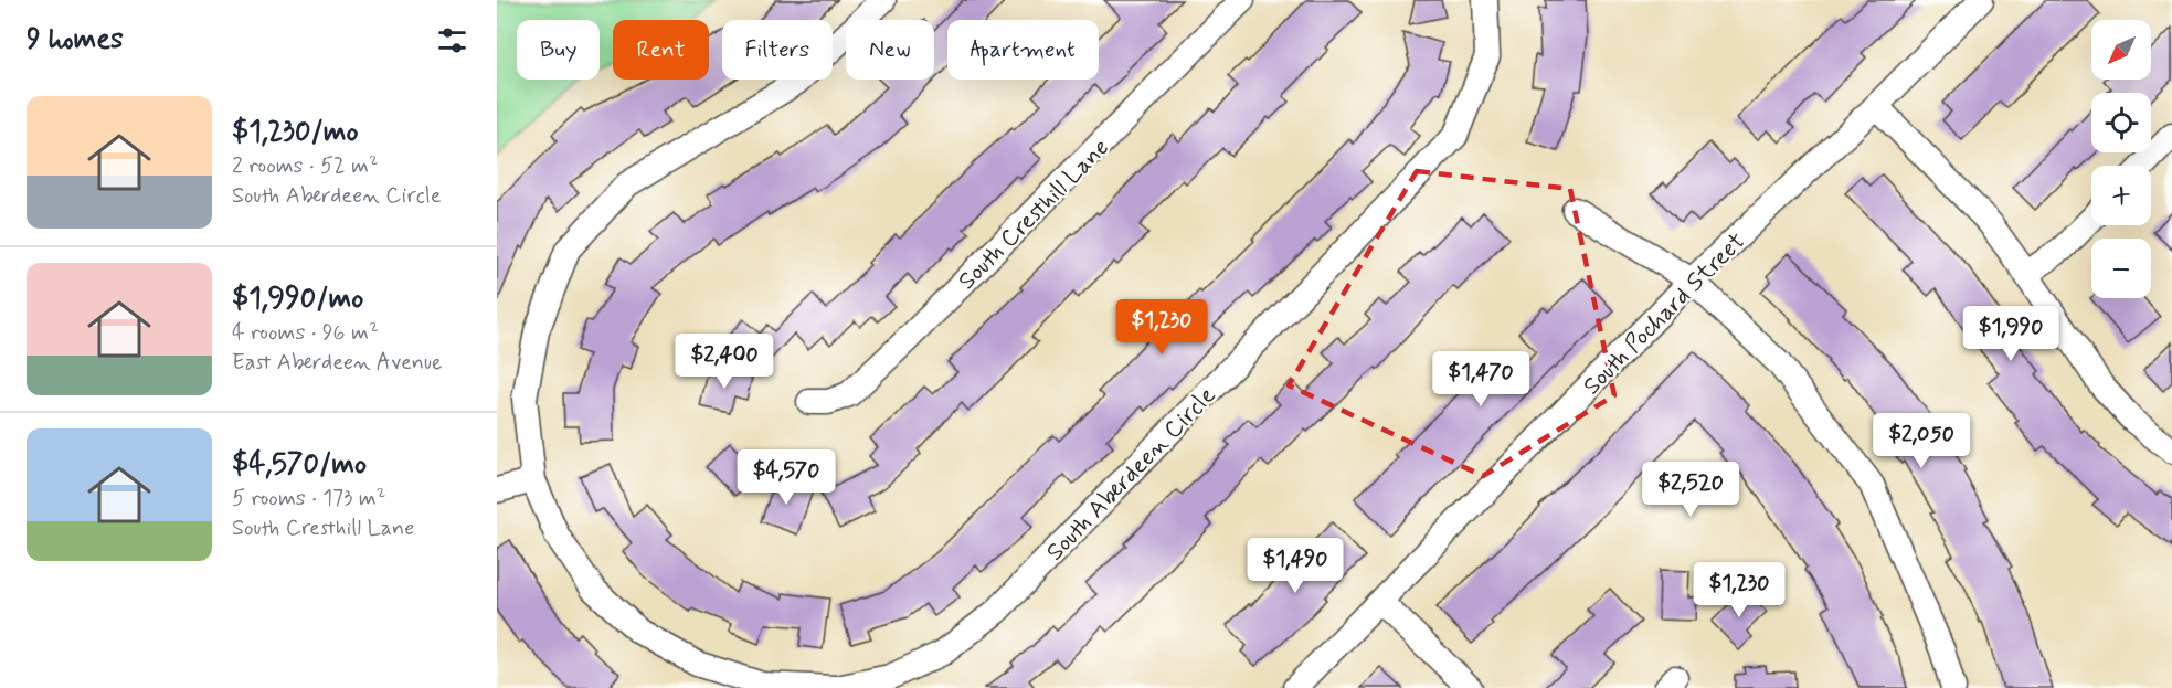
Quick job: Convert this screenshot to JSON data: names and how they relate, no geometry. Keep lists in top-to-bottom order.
{
  "streets": {
    "street": ["South Cresthill Lane", "South Pochard Street", "South Aberdeen Circle"]
  },
  "north": "bottom left",
  "page": {
    "heading": "9 homes",
    "map_buttons": ["+", "−"],
    "chip": [
      "Buy",
      "Rent",
      "Filters",
      "New",
      "Apartment"
    ],
    "list": [
      {
        "name": "$1,230/mo",
        "note": "2 rooms · 52 m² · South Aberdeen Circle"
      },
      {
        "name": "$1,990/mo",
        "note": "4 rooms · 96 m² · East Aberdeen Avenue"
      },
      {
        "name": "$4,570/mo",
        "note": "5 rooms · 173 m² · South Cresthill Lane"
      }
    ],
    "price": [
      "$1,230",
      "$1,990",
      "$2,400",
      "$1,470",
      "$2,050",
      "$4,570",
      "$2,520",
      "$1,490",
      "$1,230"
    ]
  }
}
